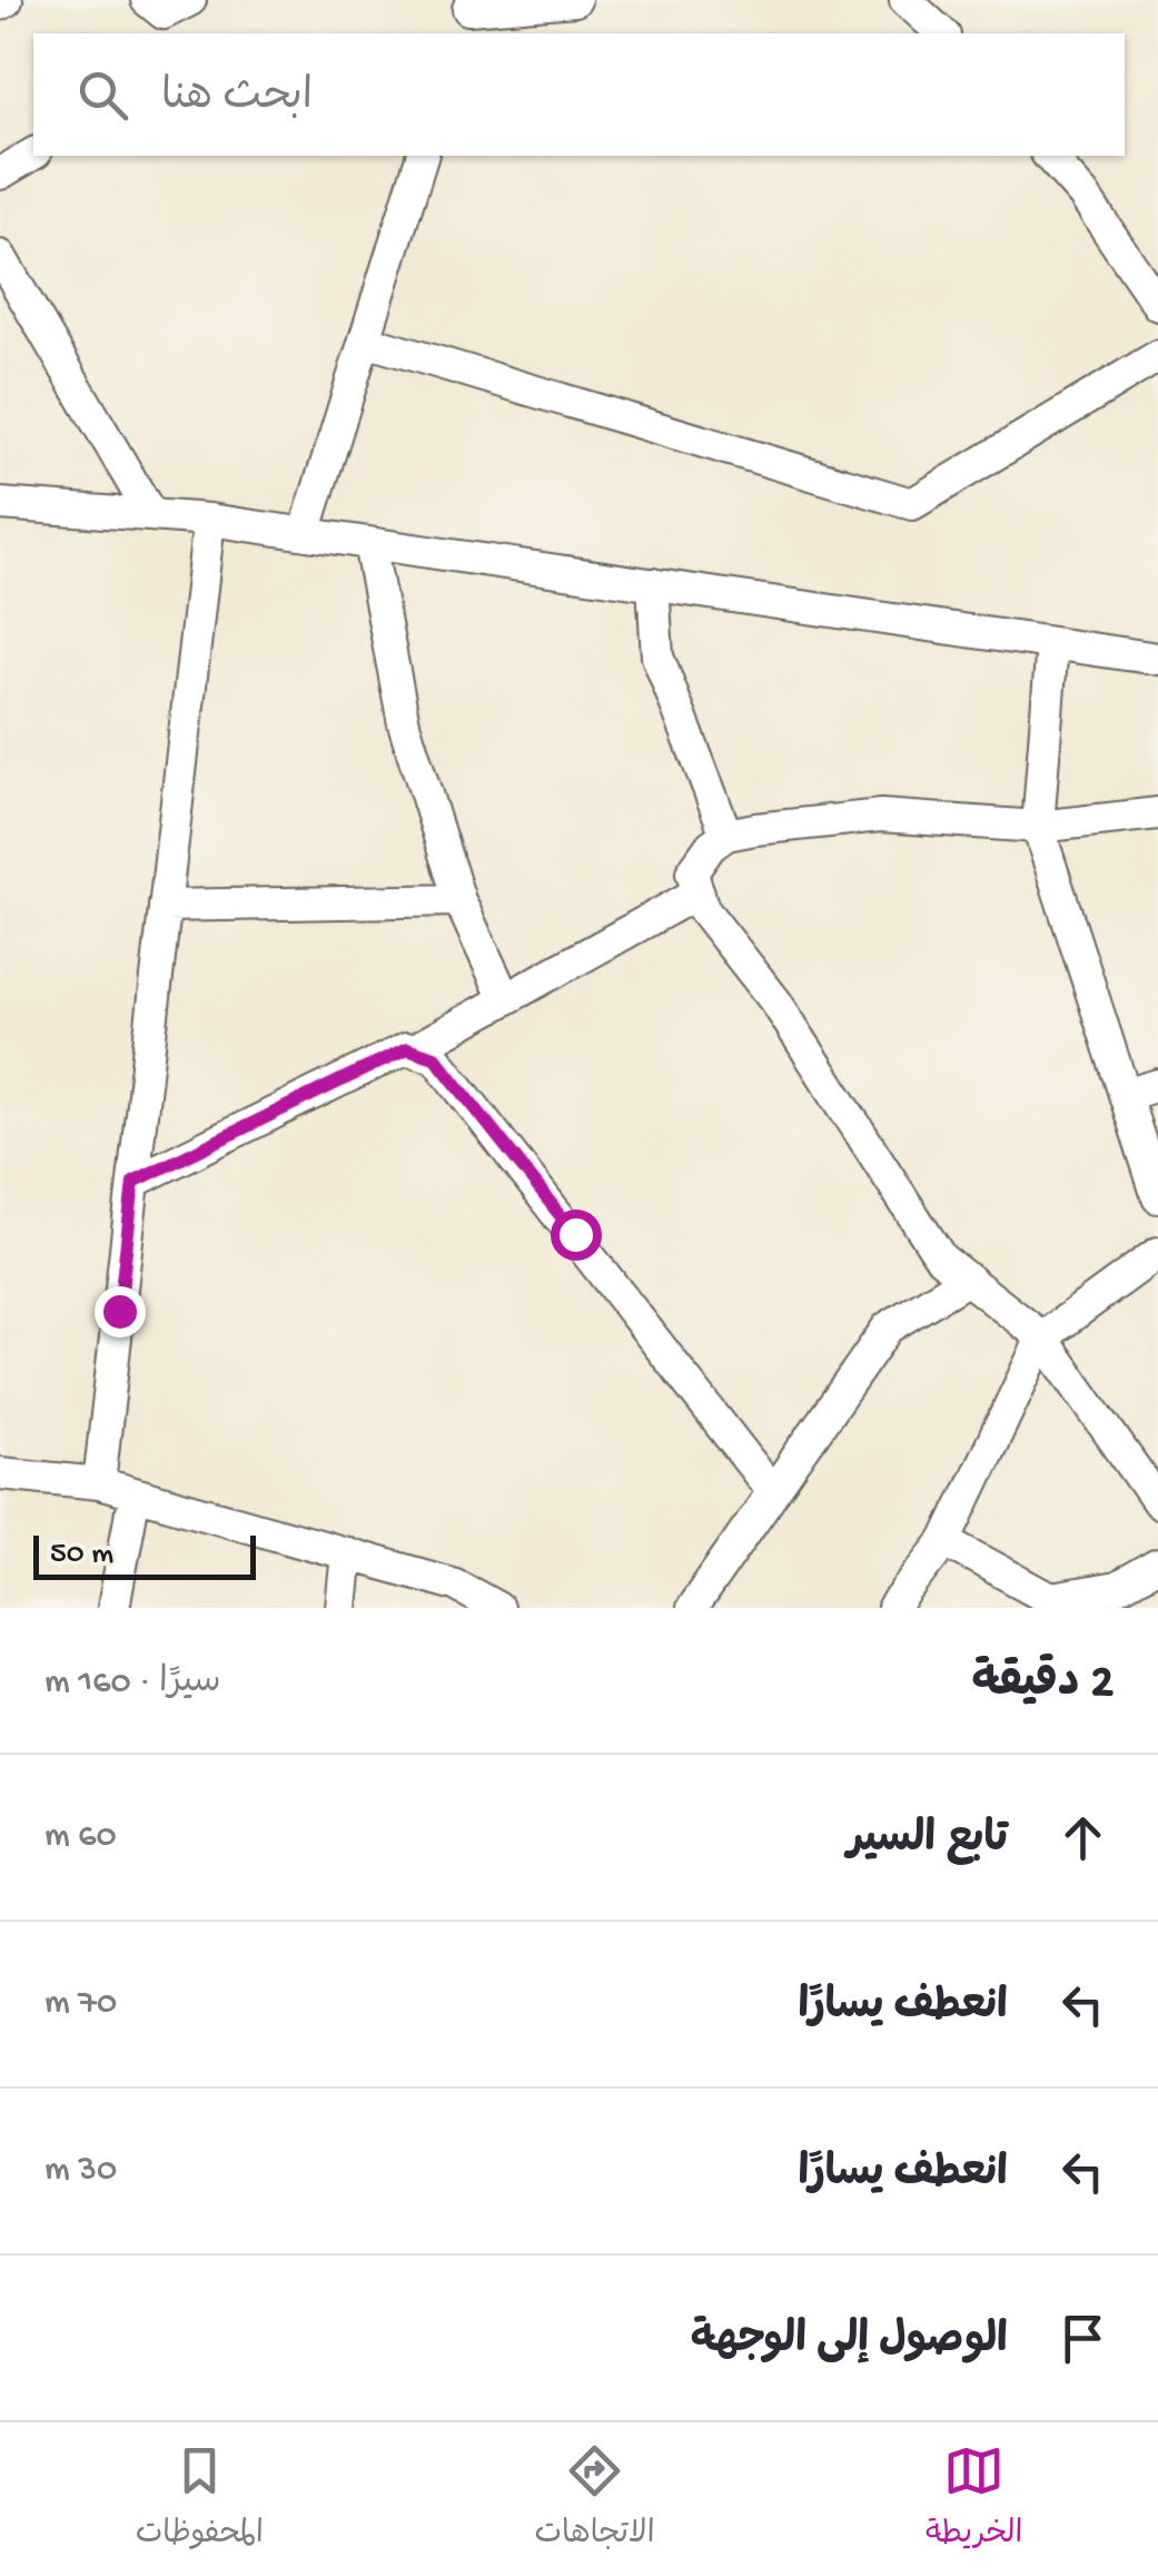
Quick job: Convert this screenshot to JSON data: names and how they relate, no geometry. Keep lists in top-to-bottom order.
{
  "scale_bar": "50 m",
  "page": {
    "search": "ابحث هنا",
    "scale": "50 m",
    "heading": ["2 دقيقة", "سيرًا · 160 m"],
    "list": [
      ["تابع السير", "60 m"],
      ["انعطف يسارًا", "70 m"],
      ["انعطف يسارًا", "30 m"],
      "الوصول إلى الوجهة"
    ],
    "nav": ["الخريطة", "الاتجاهات", "المحفوظات"]
  }
}
